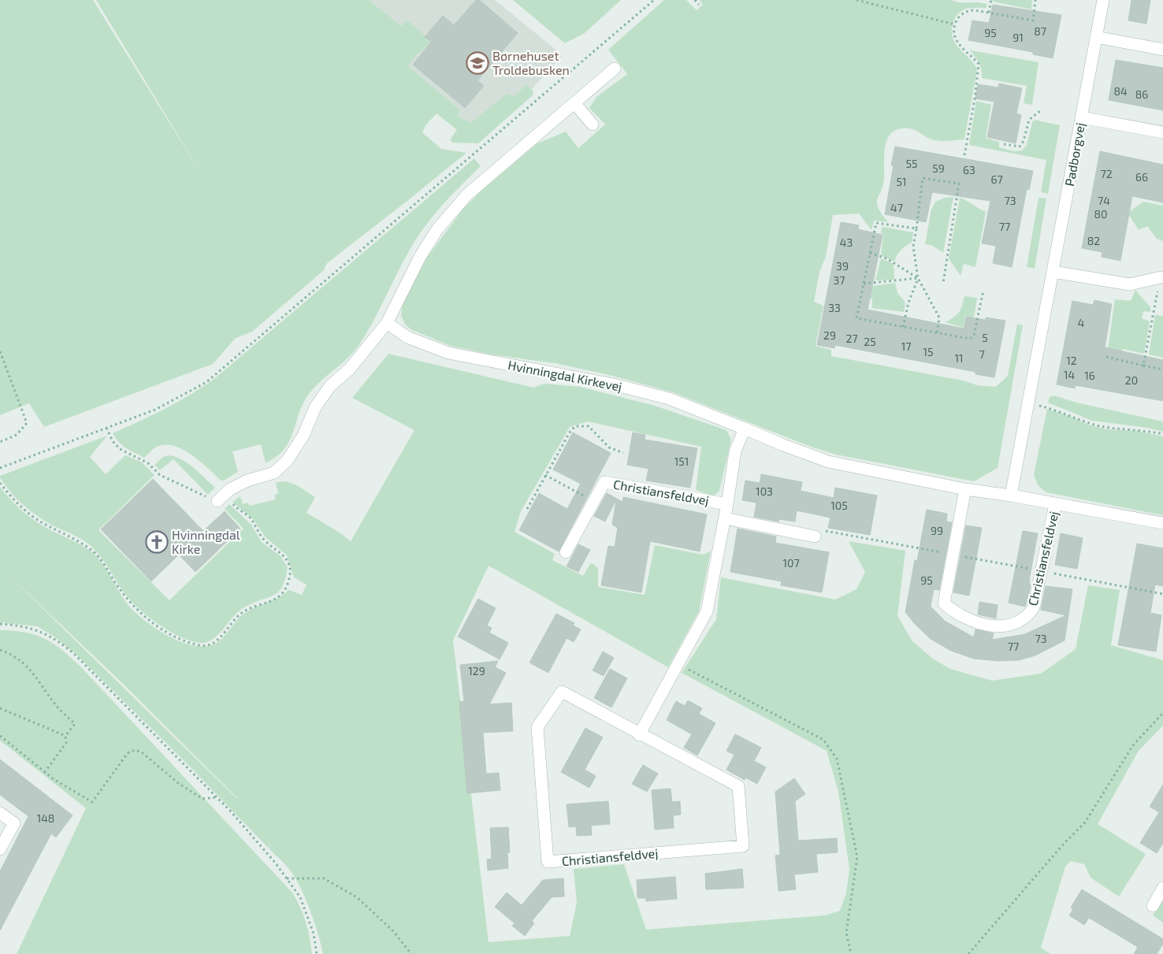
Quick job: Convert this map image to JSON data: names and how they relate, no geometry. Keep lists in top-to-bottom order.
{
  "streets": {
    "street": ["Padborgvej", "Hvinningdal Kirkevej", "Christiansfeldvej"]
  },
  "crossings": [
    ["Padborgvej", "Christiansfeldvej"],
    ["Hvinningdal Kirkevej", "Christiansfeldvej"]
  ],
  "places": {
    "school or university": ["Børnehuset Troldebusken"],
    "church": ["Hvinningdal Kirke"]
  },
  "house_numbers": [
    "87",
    "95",
    "91",
    "84",
    "86",
    "55",
    "59",
    "63",
    "72",
    "66",
    "67",
    "51",
    "73",
    "74",
    "47",
    "80",
    "77",
    "82",
    "43",
    "39",
    "37",
    "33",
    "4",
    "29",
    "5",
    "27",
    "25",
    "17",
    "15",
    "7",
    "11",
    "12",
    "14",
    "16",
    "20",
    "151",
    "103",
    "105",
    "99",
    "107",
    "95",
    "73",
    "77",
    "129",
    "148"
  ]
}
